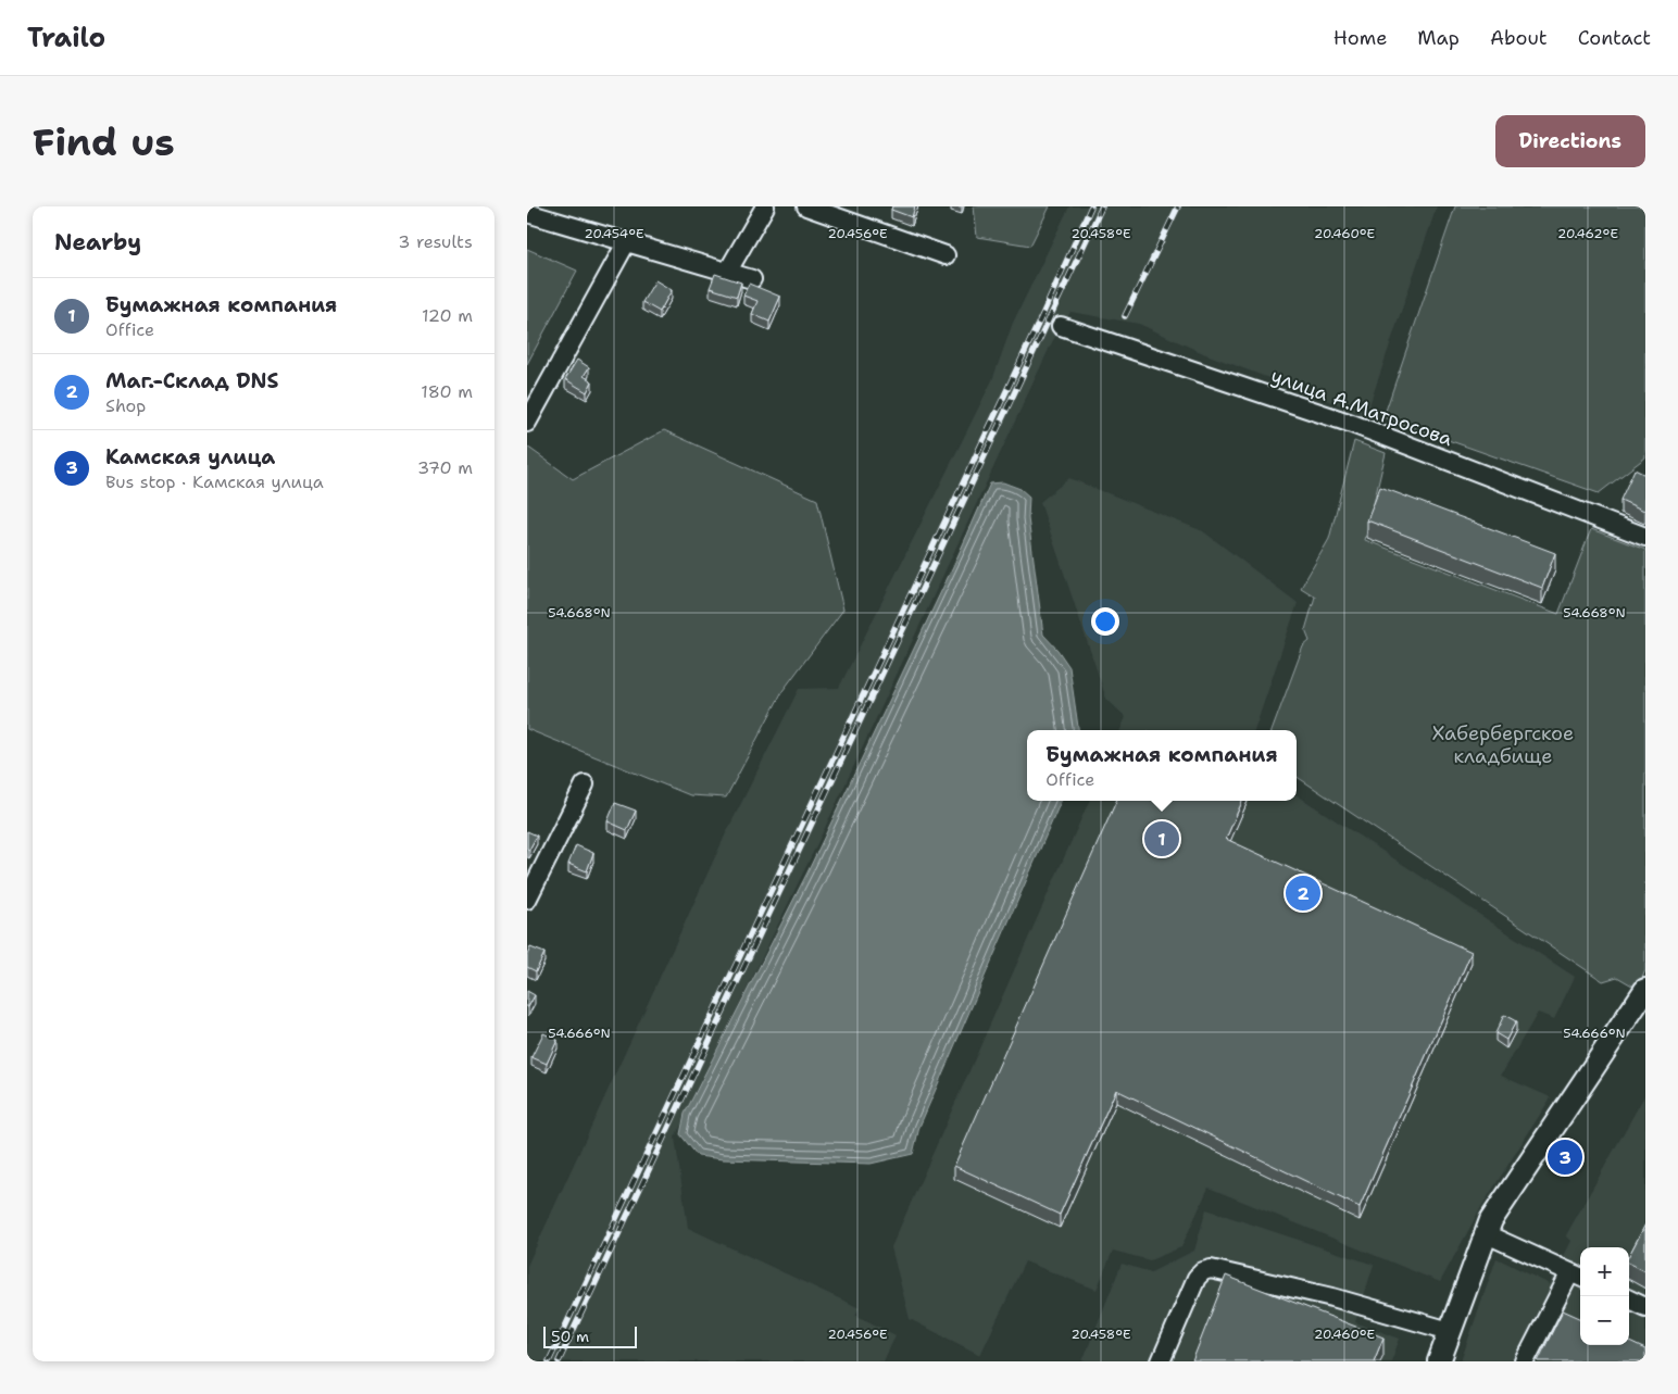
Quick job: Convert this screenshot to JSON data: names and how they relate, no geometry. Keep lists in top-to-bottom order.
{
  "streets": {
    "street": ["улица А.Матросова"]
  },
  "parks": ["Хабербергское кладбище"],
  "scale_bar": "50 m",
  "page": {
    "header": "Trailo",
    "nav": [
      "Home",
      "Map",
      "About",
      "Contact"
    ],
    "buttons": "Directions",
    "title": "Find us",
    "heading": ["Nearby", "3 results"],
    "list": [
      {
        "mark": "1",
        "name": "Бумажная компания",
        "note": "Office",
        "value": "120 m"
      },
      {
        "mark": "2",
        "name": "Маг.-Склад DNS",
        "note": "Shop",
        "value": "180 m"
      },
      {
        "mark": "3",
        "name": "Камская улица",
        "note": "Bus stop · Камская улица",
        "value": "370 m"
      }
    ],
    "popup": ["Бумажная компания", "Office"],
    "pins": ["1", "2", "3"],
    "map_buttons": ["+", "−"],
    "scale": "50 m"
  },
  "coordinates": [
    "20.454°E",
    "20.456°E",
    "20.458°E",
    "20.460°E",
    "20.462°E",
    "54.668°N",
    "54.666°N"
  ]
}
